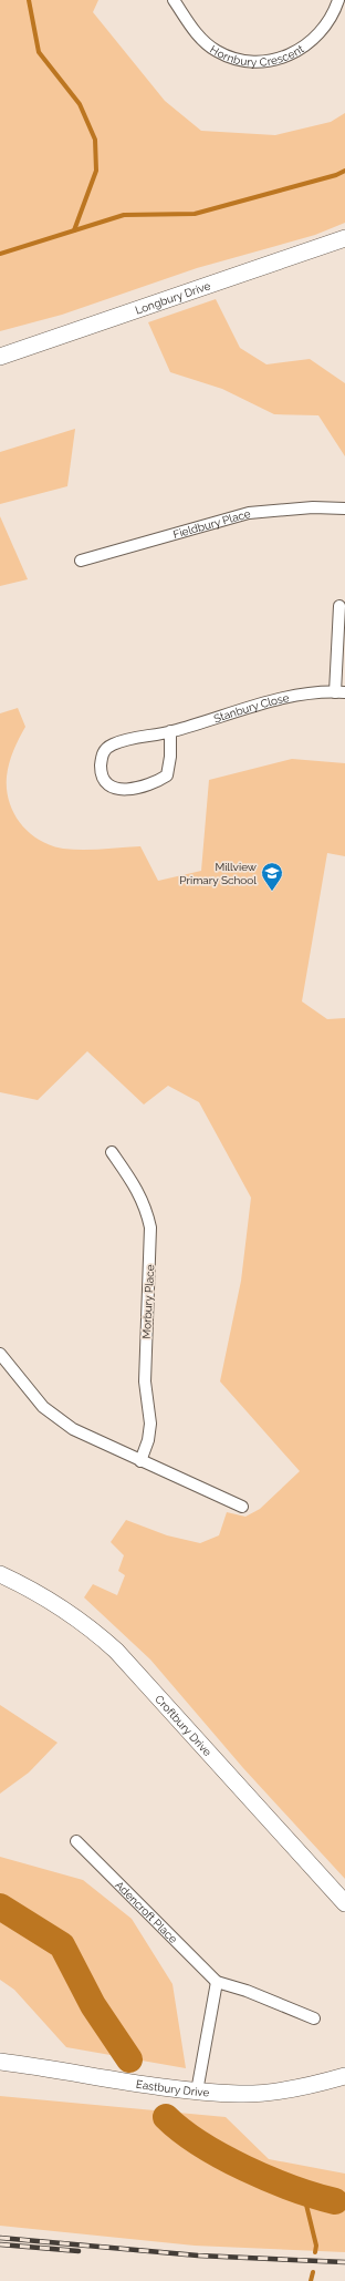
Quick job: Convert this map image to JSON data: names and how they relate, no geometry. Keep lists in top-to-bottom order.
{
  "streets": {
    "street": [
      "Hornbury Crescent",
      "Longbury Drive",
      "Fieldbury Place",
      "Stanbury Close",
      "Morbury Place",
      "Croftbury Drive",
      "Adencroft Place",
      "Eastbury Drive"
    ]
  },
  "places": {
    "school or university": ["Millview Primary School"]
  }
}
